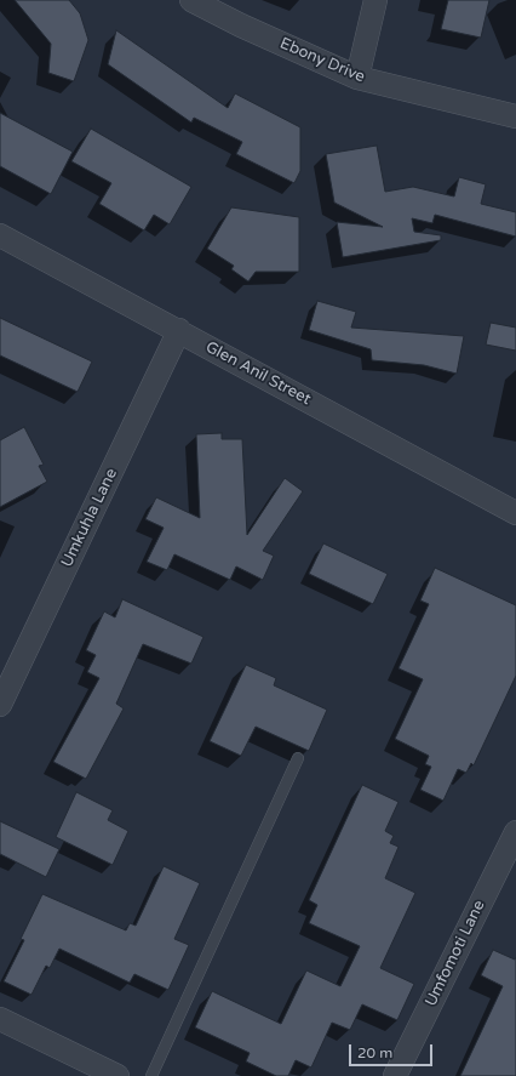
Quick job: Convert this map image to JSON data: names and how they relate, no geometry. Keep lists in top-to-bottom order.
{
  "streets": {
    "street": [
      "Ebony Drive",
      "Glen Anil Street",
      "Umkuhla Lane",
      "Umfomoti Lane"
    ]
  },
  "crossings": [
    ["Glen Anil Street", "Umkuhla Lane"]
  ],
  "scale_bar": "20 m"
}
